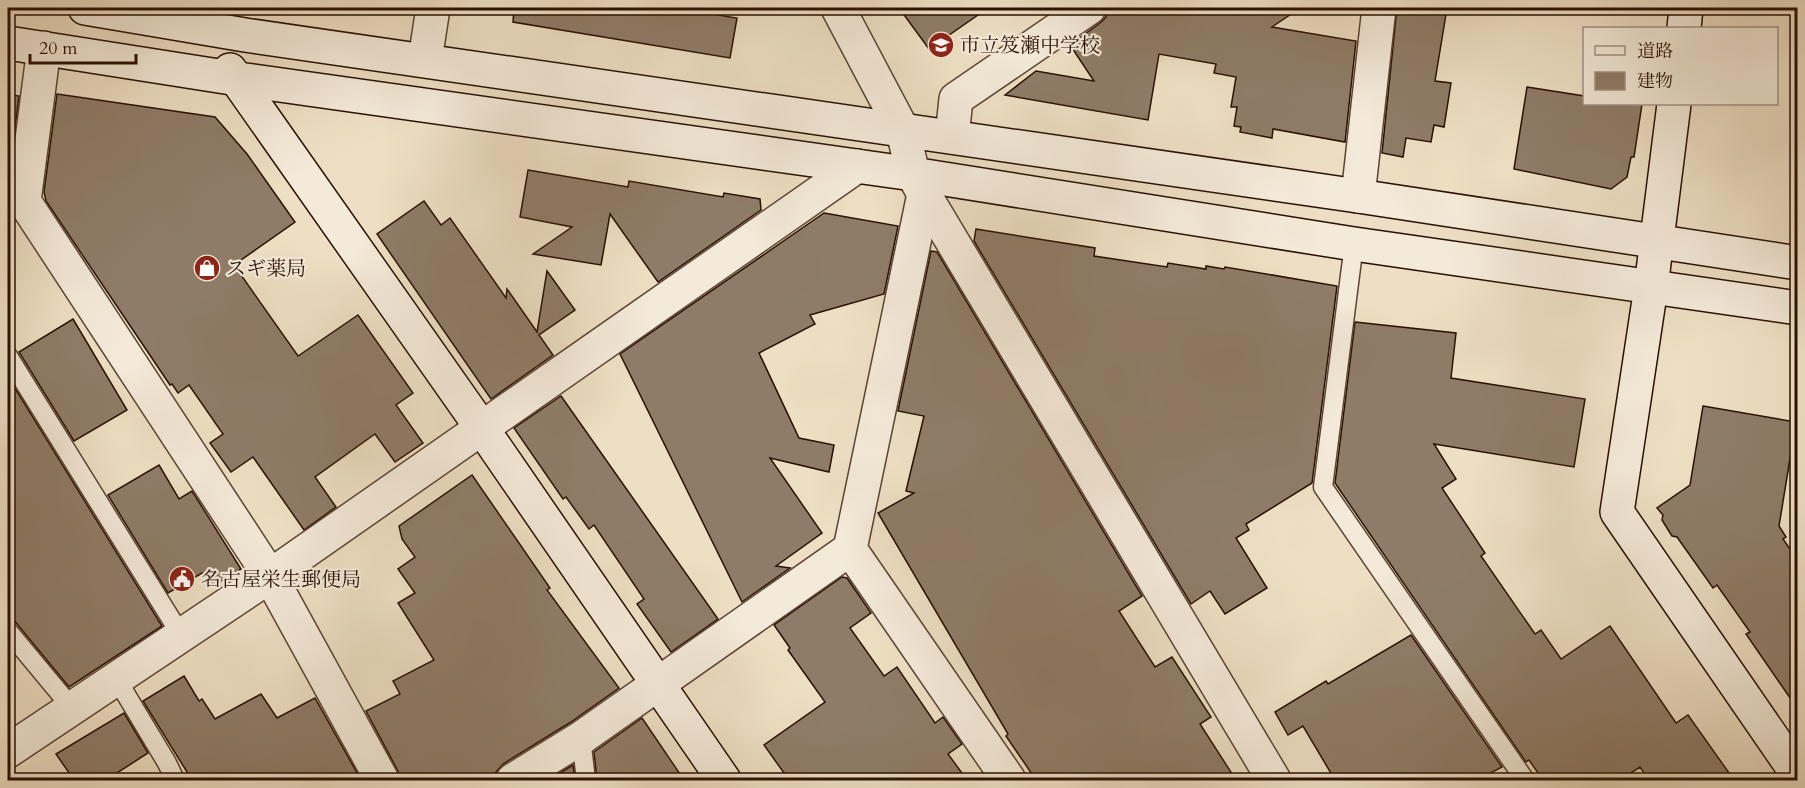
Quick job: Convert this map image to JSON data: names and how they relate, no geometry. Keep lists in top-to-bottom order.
{
  "places": {
    "school or university": ["市立笈瀬中学校"],
    "shop": ["スギ薬局"],
    "public building": ["名古屋栄生郵便局"]
  },
  "legend": ["道路", "建物"],
  "scale_bar": "20 m"
}
